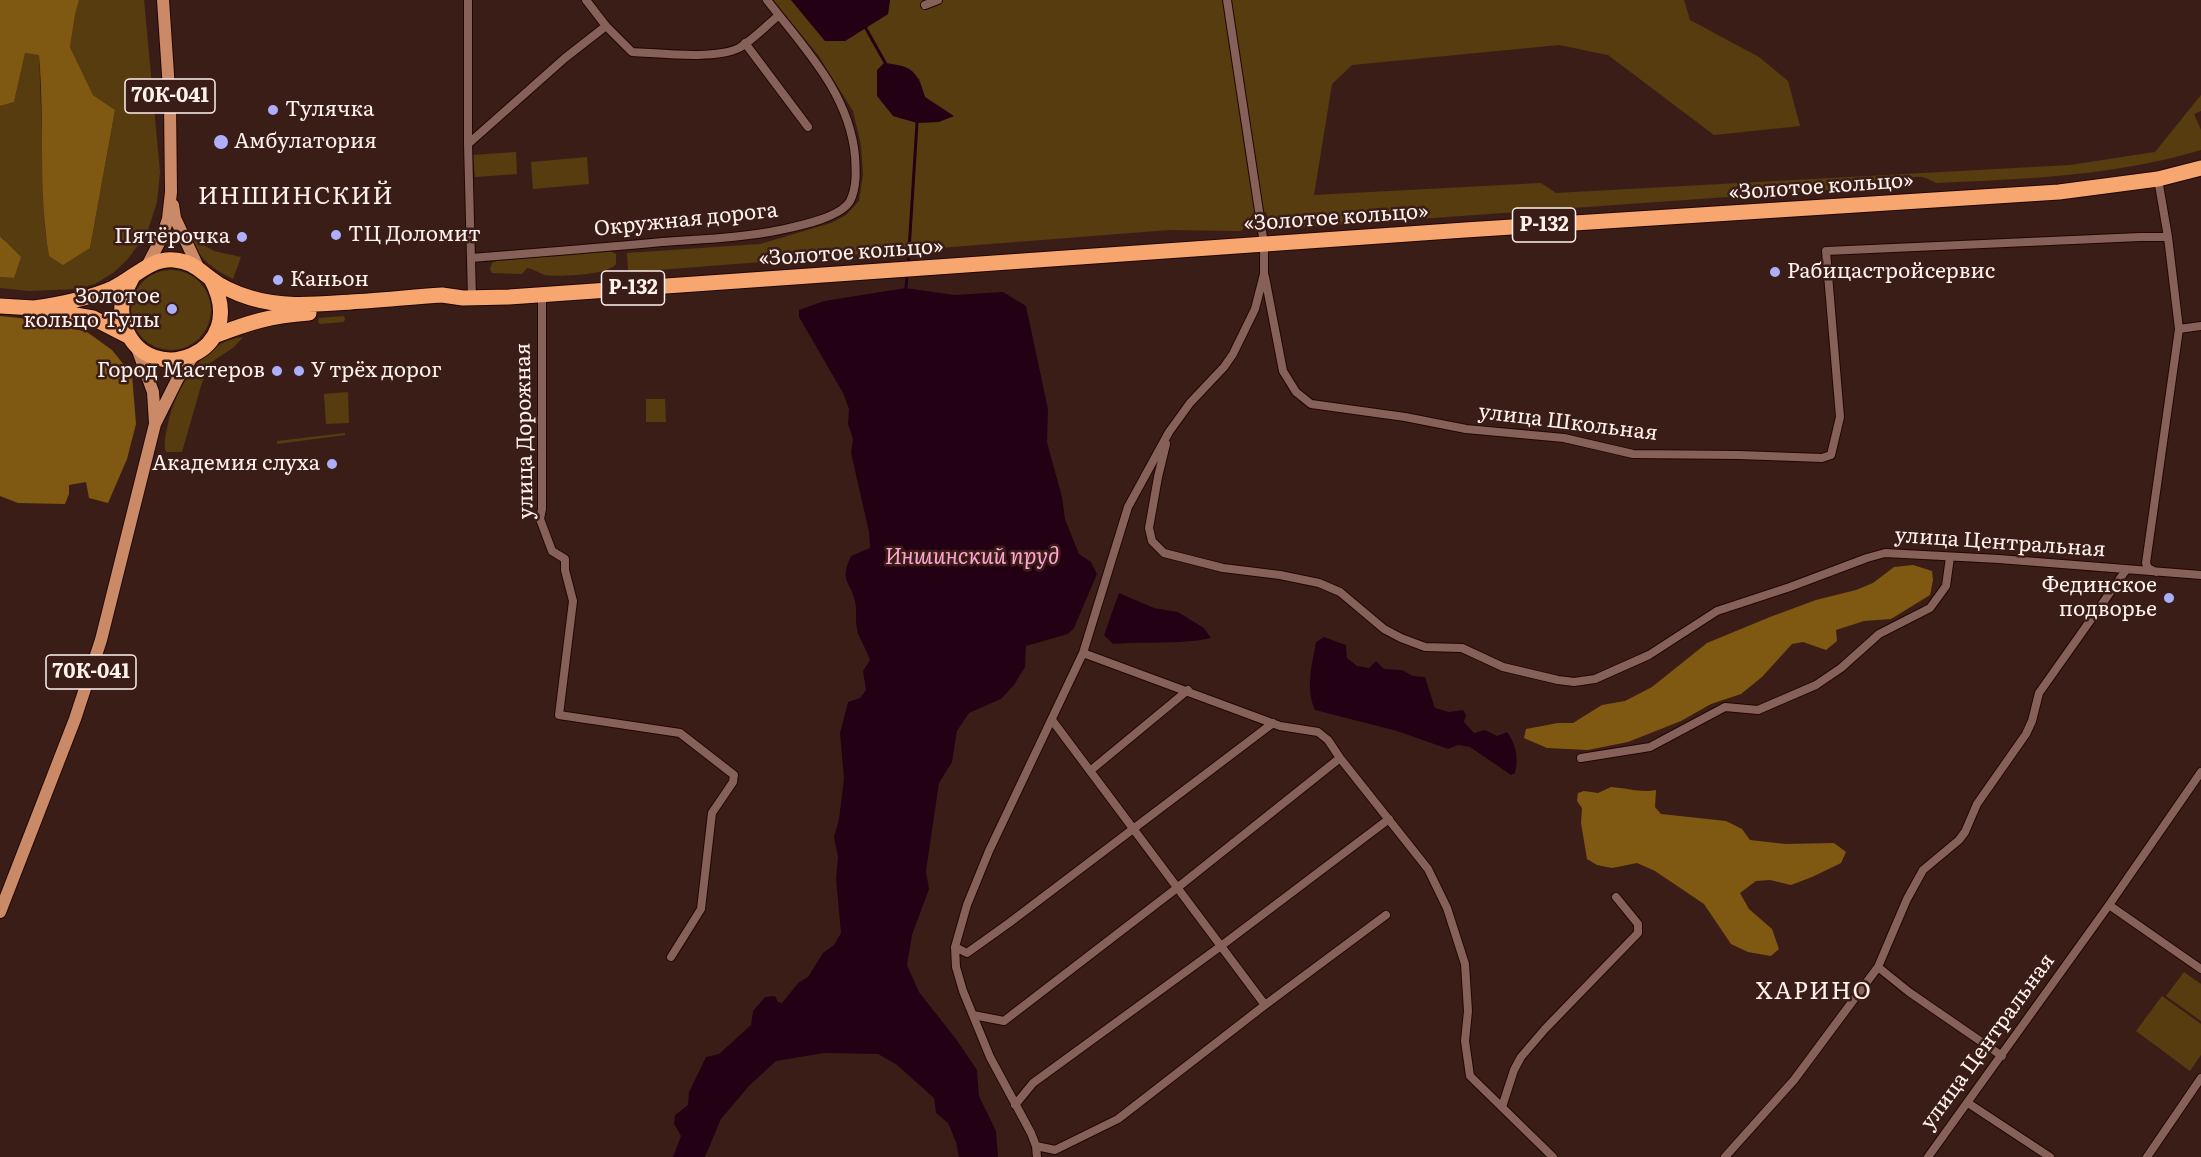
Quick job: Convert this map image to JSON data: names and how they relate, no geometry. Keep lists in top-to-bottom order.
{
  "streets": {
    "highway": ["«Золотое кольцо»", "Р-132"],
    "main road": ["70К-041"],
    "street": [
      "Окружная дорога",
      "улица Школьная",
      "улица Дорожная",
      "улица Центральная"
    ]
  },
  "crossings": [
    ["70К-041", "«Золотое кольцо»"],
    ["«Золотое кольцо»", "улица Дорожная"]
  ],
  "districts": ["ИНШИНСКИЙ", "ХАРИНО"],
  "water": ["Иншинский пруд"],
  "places": [
    "Тулячка",
    "Амбулатория",
    "ТЦ Доломит",
    "Пятёрочка",
    "Рабицастройсервис",
    "Каньон",
    "Золотое кольцо Тулы",
    "Город Мастеров",
    "У трёх дорог",
    "Академия слуха",
    "Фединское подворье"
  ]
}
